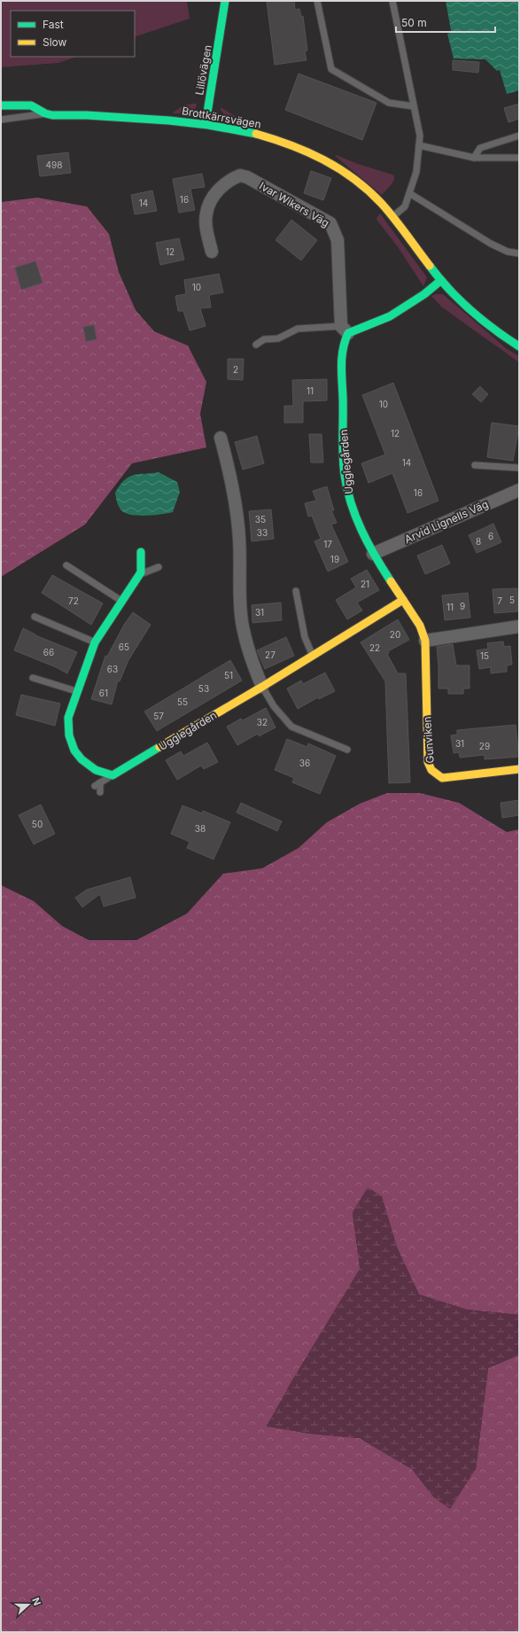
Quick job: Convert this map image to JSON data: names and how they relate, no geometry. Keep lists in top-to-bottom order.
{
  "streets": {
    "street": [
      "Lillövägen",
      "Brottkärrsvägen",
      "Ivar Wikers Väg",
      "Ugglegården",
      "Arvid Lignells Väg",
      "Gunviken"
    ]
  },
  "crossings": [
    ["Lillövägen", "Brottkärrsvägen"],
    ["Ivar Wikers Väg", "Ugglegården"],
    ["Ugglegården", "Arvid Lignells Väg"],
    ["Ugglegården", "Gunviken"]
  ],
  "house_numbers": [
    "498",
    "16",
    "14",
    "12",
    "10",
    "2",
    "11",
    "10",
    "12",
    "14",
    "16",
    "35",
    "33",
    "6",
    "8",
    "17",
    "19",
    "21",
    "5",
    "72",
    "7",
    "9",
    "11",
    "31",
    "20",
    "65",
    "22",
    "66",
    "27",
    "15",
    "63",
    "51",
    "53",
    "61",
    "55",
    "57",
    "32",
    "31",
    "29",
    "36",
    "50",
    "38"
  ],
  "legend": ["Fast", "Slow"],
  "scale_bar": "50 m",
  "north": "right"
}
